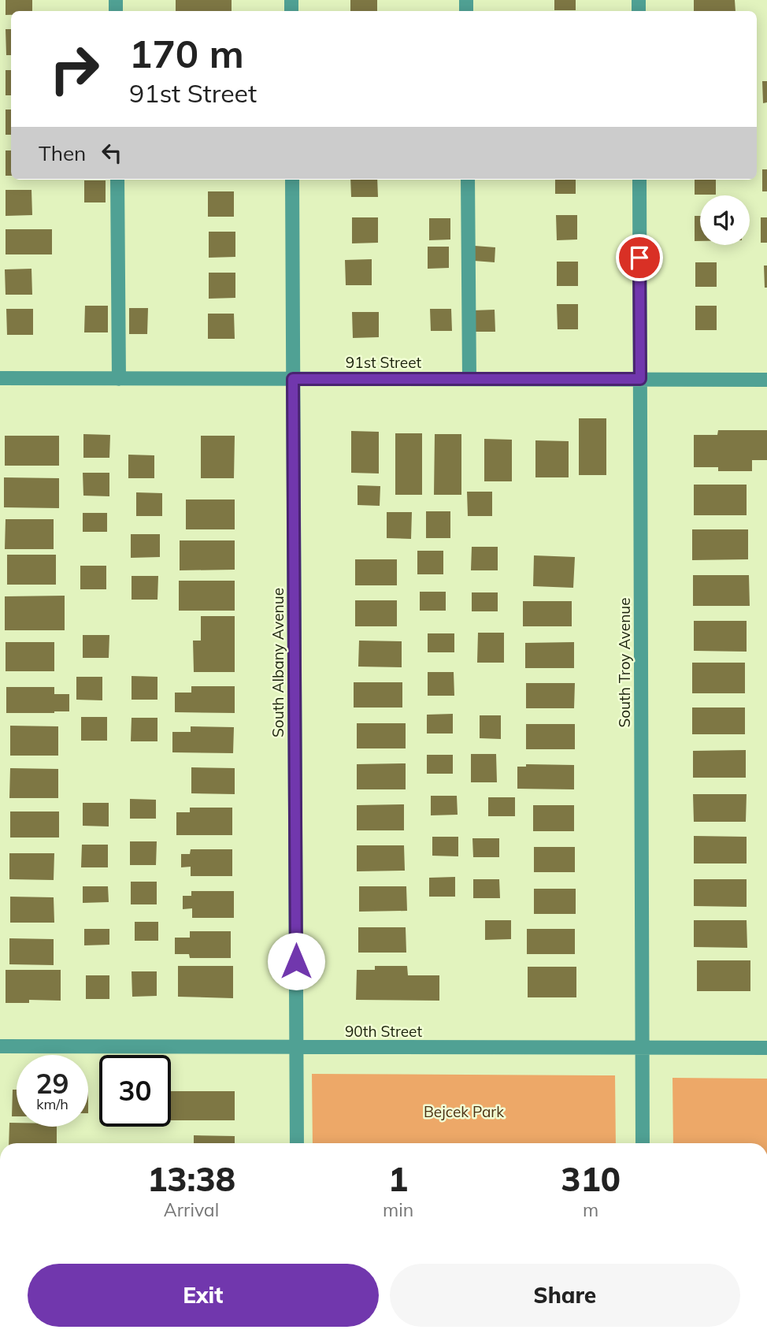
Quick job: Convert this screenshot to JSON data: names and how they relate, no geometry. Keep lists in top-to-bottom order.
{
  "streets": {
    "street": [
      "91st Street",
      "South Albany Avenue",
      "South Troy Avenue",
      "90th Street"
    ]
  },
  "crossings": [
    ["91st Street", "South Albany Avenue"],
    ["91st Street", "South Troy Avenue"],
    ["South Albany Avenue", "90th Street"],
    ["South Troy Avenue", "90th Street"]
  ],
  "parks": ["Bejcek Park"],
  "page": {
    "turn": ["170 m", "91st Street"],
    "then": "Then",
    "speed": "29 km/h",
    "limit": "30",
    "eta": [
      "13:38",
      "Arrival",
      "1",
      "min",
      "310",
      "m"
    ],
    "buttons": ["Exit", "Share"]
  }
}
